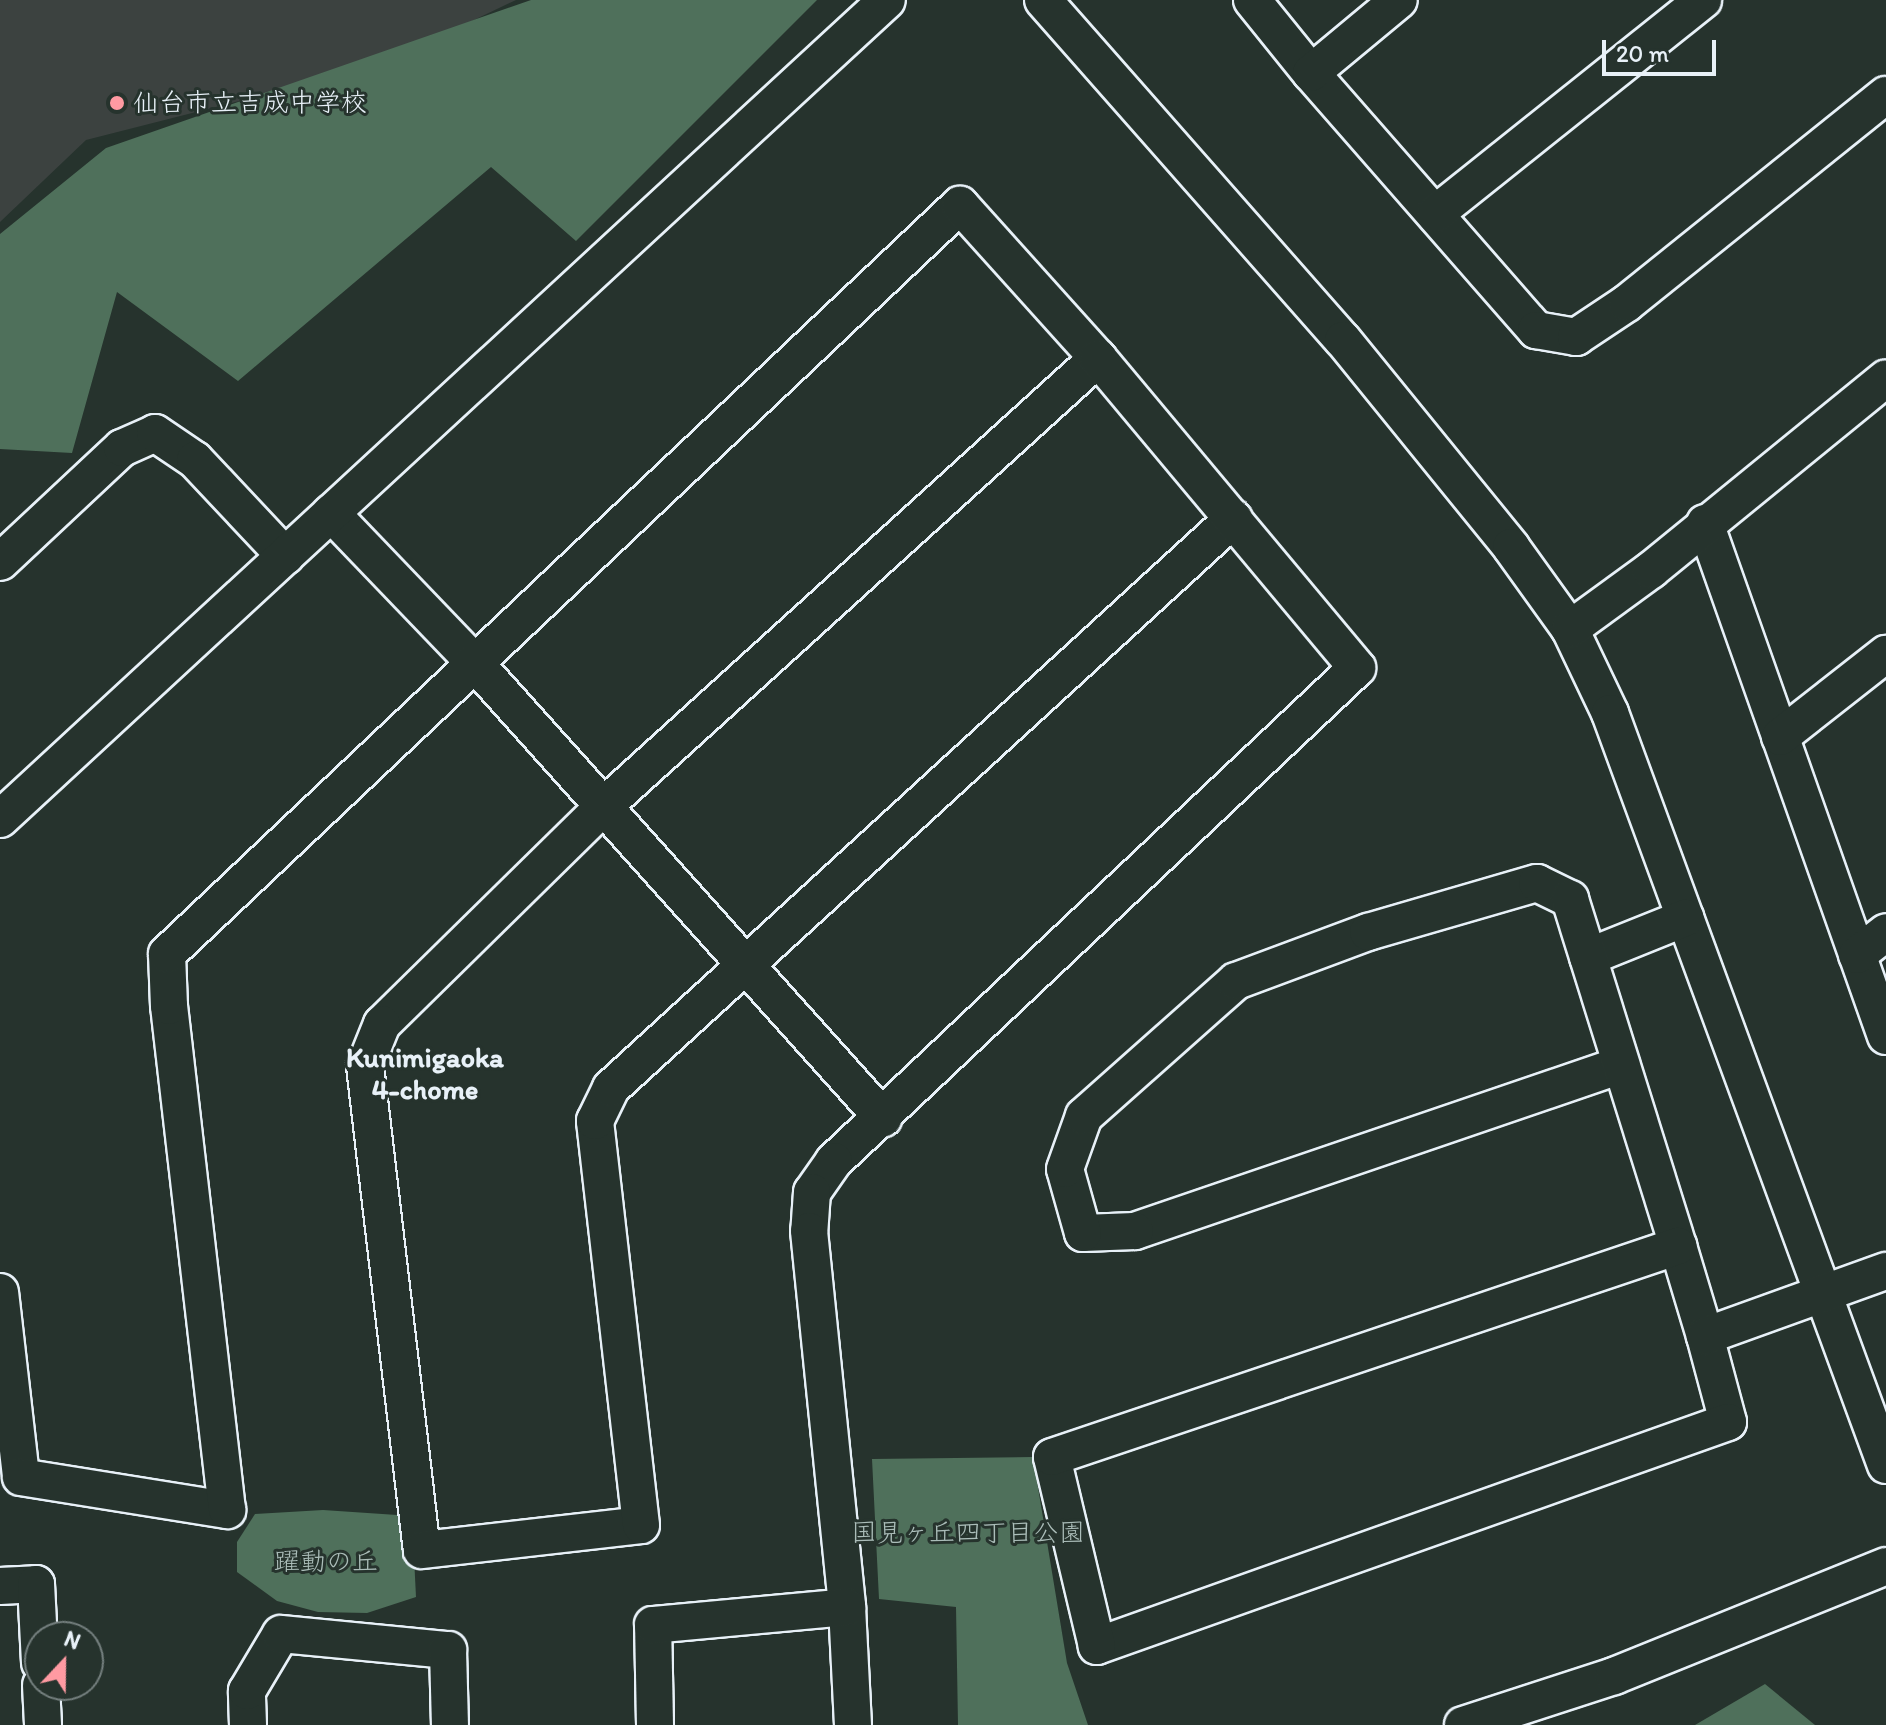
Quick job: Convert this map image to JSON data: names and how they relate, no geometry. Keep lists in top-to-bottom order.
{
  "districts": ["Kunimigaoka 4-chome"],
  "parks": ["国見ヶ丘四丁目公園", "躍動の丘"],
  "places": ["仙台市立吉成中学校"],
  "scale_bar": "20 m",
  "north": "top"
}
